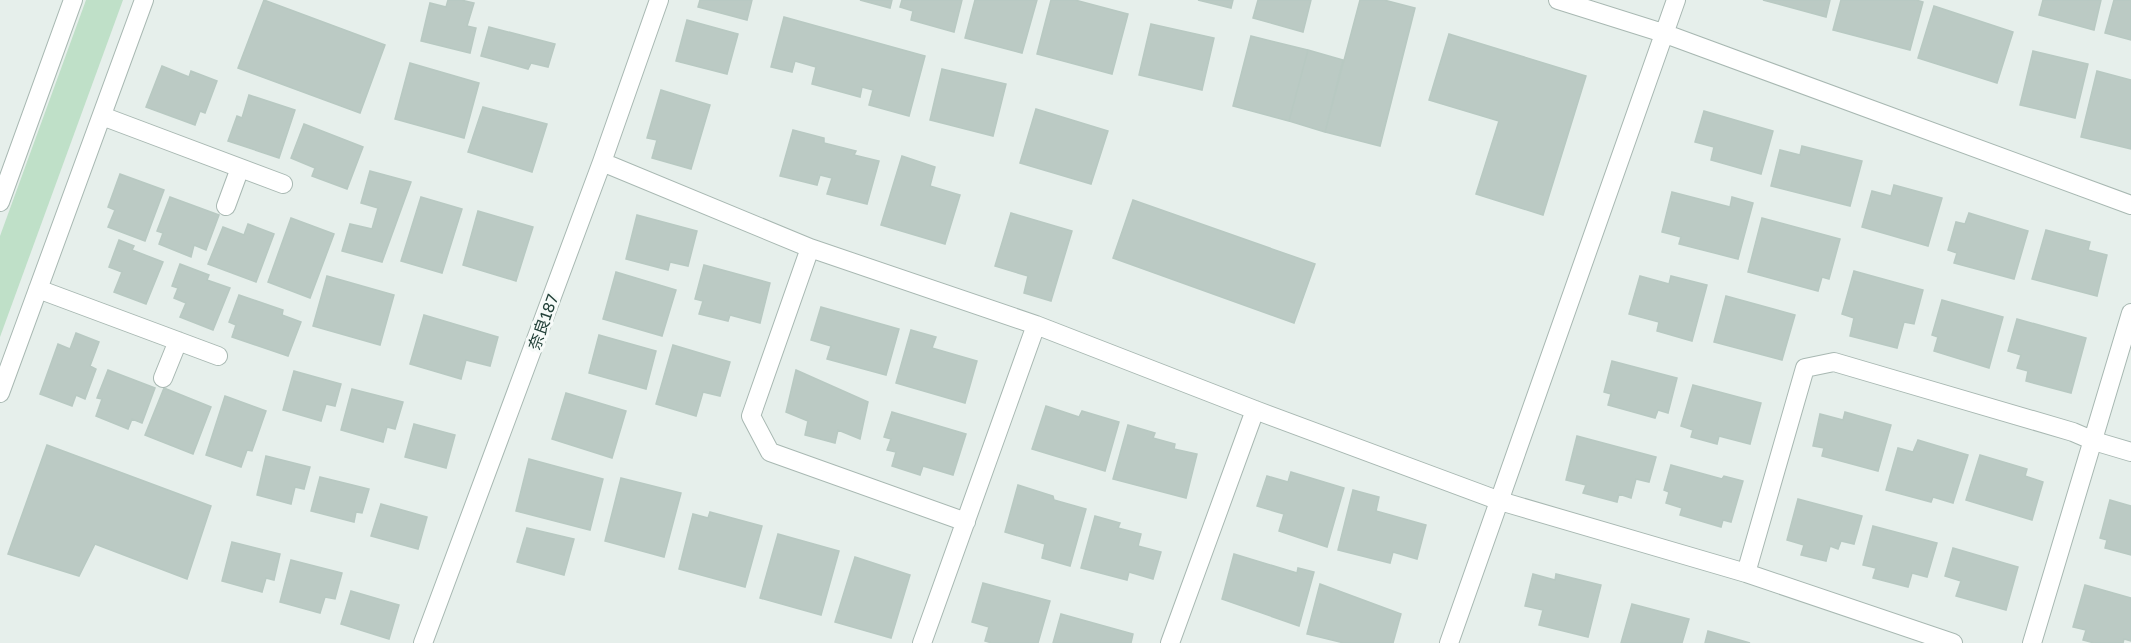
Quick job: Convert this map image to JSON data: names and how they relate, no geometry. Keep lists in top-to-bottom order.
{
  "streets": {
    "street": ["奈良187"]
  }
}
